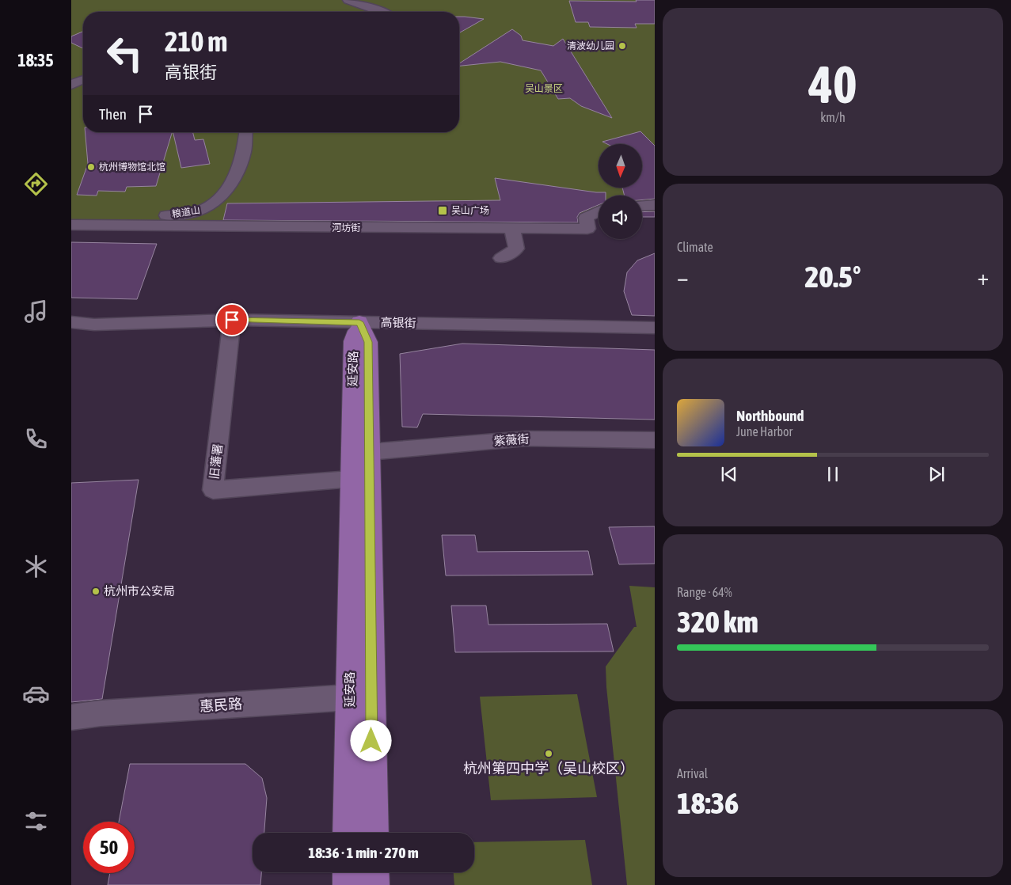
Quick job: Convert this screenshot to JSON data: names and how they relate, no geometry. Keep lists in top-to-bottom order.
{
  "streets": {
    "main road": ["延安路"],
    "street": [
      "粮道山",
      "河坊街",
      "高银街",
      "紫薇街",
      "旧藩署",
      "惠民路"
    ]
  },
  "crossings": [
    ["高银街", "延安路"],
    ["高银街", "旧藩署"],
    ["延安路", "紫薇街"],
    ["延安路", "旧藩署"],
    ["延安路", "惠民路"]
  ],
  "parks": ["吴山景区"],
  "places": {
    "other": [
      "清波幼儿园",
      "杭州博物馆北馆",
      "杭州市公安局",
      "杭州第四中学（吴山校区）"
    ],
    "transit": ["吴山广场"]
  },
  "north": "bottom",
  "page": {
    "tabs": "18:35",
    "tile": [
      ["40", "km/h"],
      "Climate",
      ["Range · 64%", "320 km"],
      ["Arrival", "18:36"]
    ],
    "turn": ["210 m", "高银街"],
    "then": "Then",
    "heat": ["−", "20.5°", "+"],
    "song": ["Northbound", "June Harbor"],
    "limit": "50",
    "trip": "18:36 · 1 min · 270 m"
  }
}
